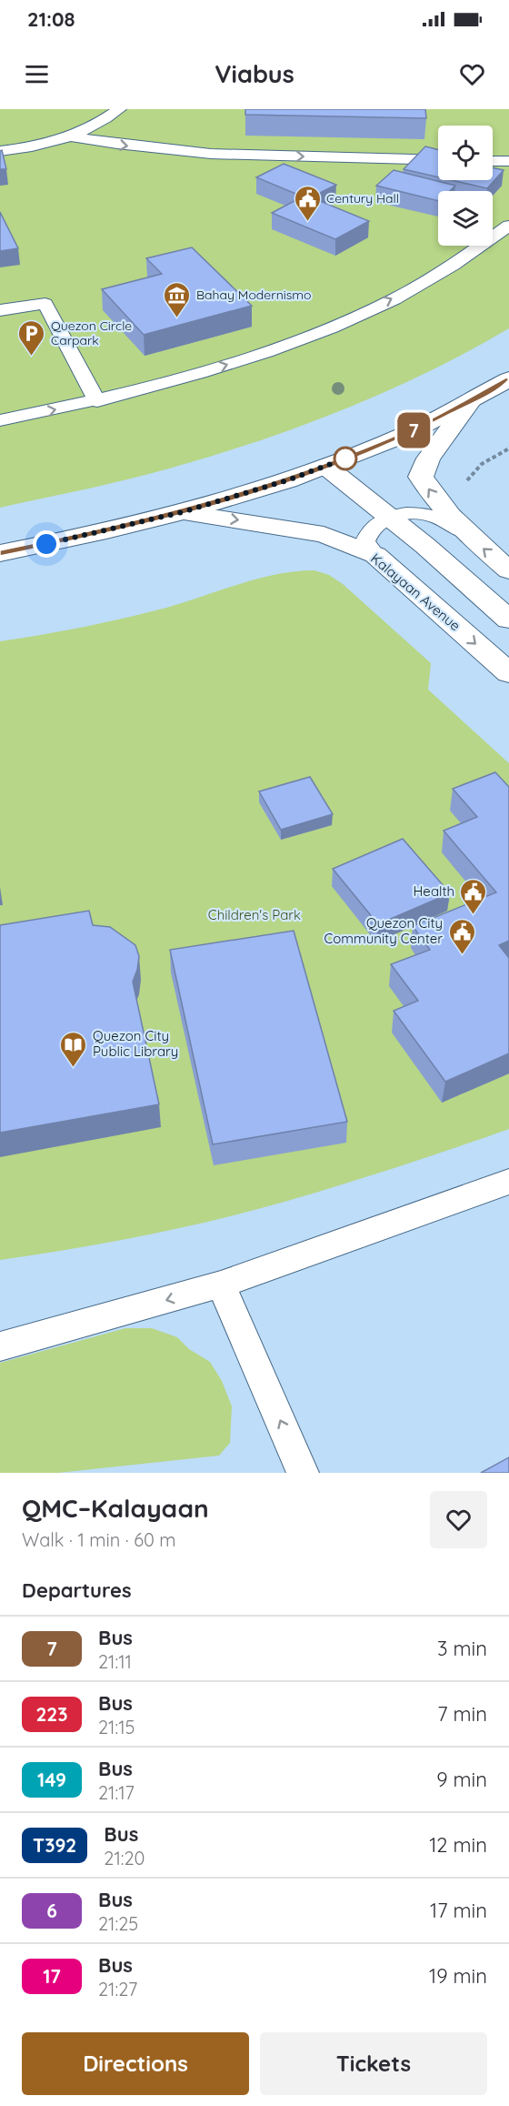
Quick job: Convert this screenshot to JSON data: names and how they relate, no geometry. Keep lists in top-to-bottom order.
{
  "streets": {
    "main road": ["Kalayaan Avenue"]
  },
  "parks": ["Children's Park"],
  "places": {
    "public building": ["Century Hall", "Health", "Quezon City Community Center"],
    "museum": ["Bahay Modernismo"],
    "parking": ["Quezon Circle Carpark"],
    "library": ["Quezon City Public Library"]
  },
  "lines": ["bus line 7"],
  "page": {
    "status": "21:08",
    "header": "Viabus",
    "on_map": "7",
    "heading": [
      ["QMC–Kalayaan", "Walk · 1 min · 60 m"],
      "Departures"
    ],
    "list": [
      {
        "mark": "7",
        "name": "Bus",
        "note": "21:11",
        "value": "3 min"
      },
      {
        "mark": "223",
        "name": "Bus",
        "note": "21:15",
        "value": "7 min"
      },
      {
        "mark": "149",
        "name": "Bus",
        "note": "21:17",
        "value": "9 min"
      },
      {
        "mark": "T392",
        "name": "Bus",
        "note": "21:20",
        "value": "12 min"
      },
      {
        "mark": "6",
        "name": "Bus",
        "note": "21:25",
        "value": "17 min"
      },
      {
        "mark": "17",
        "name": "Bus",
        "note": "21:27",
        "value": "19 min"
      }
    ],
    "buttons": ["Directions", "Tickets"]
  }
}
